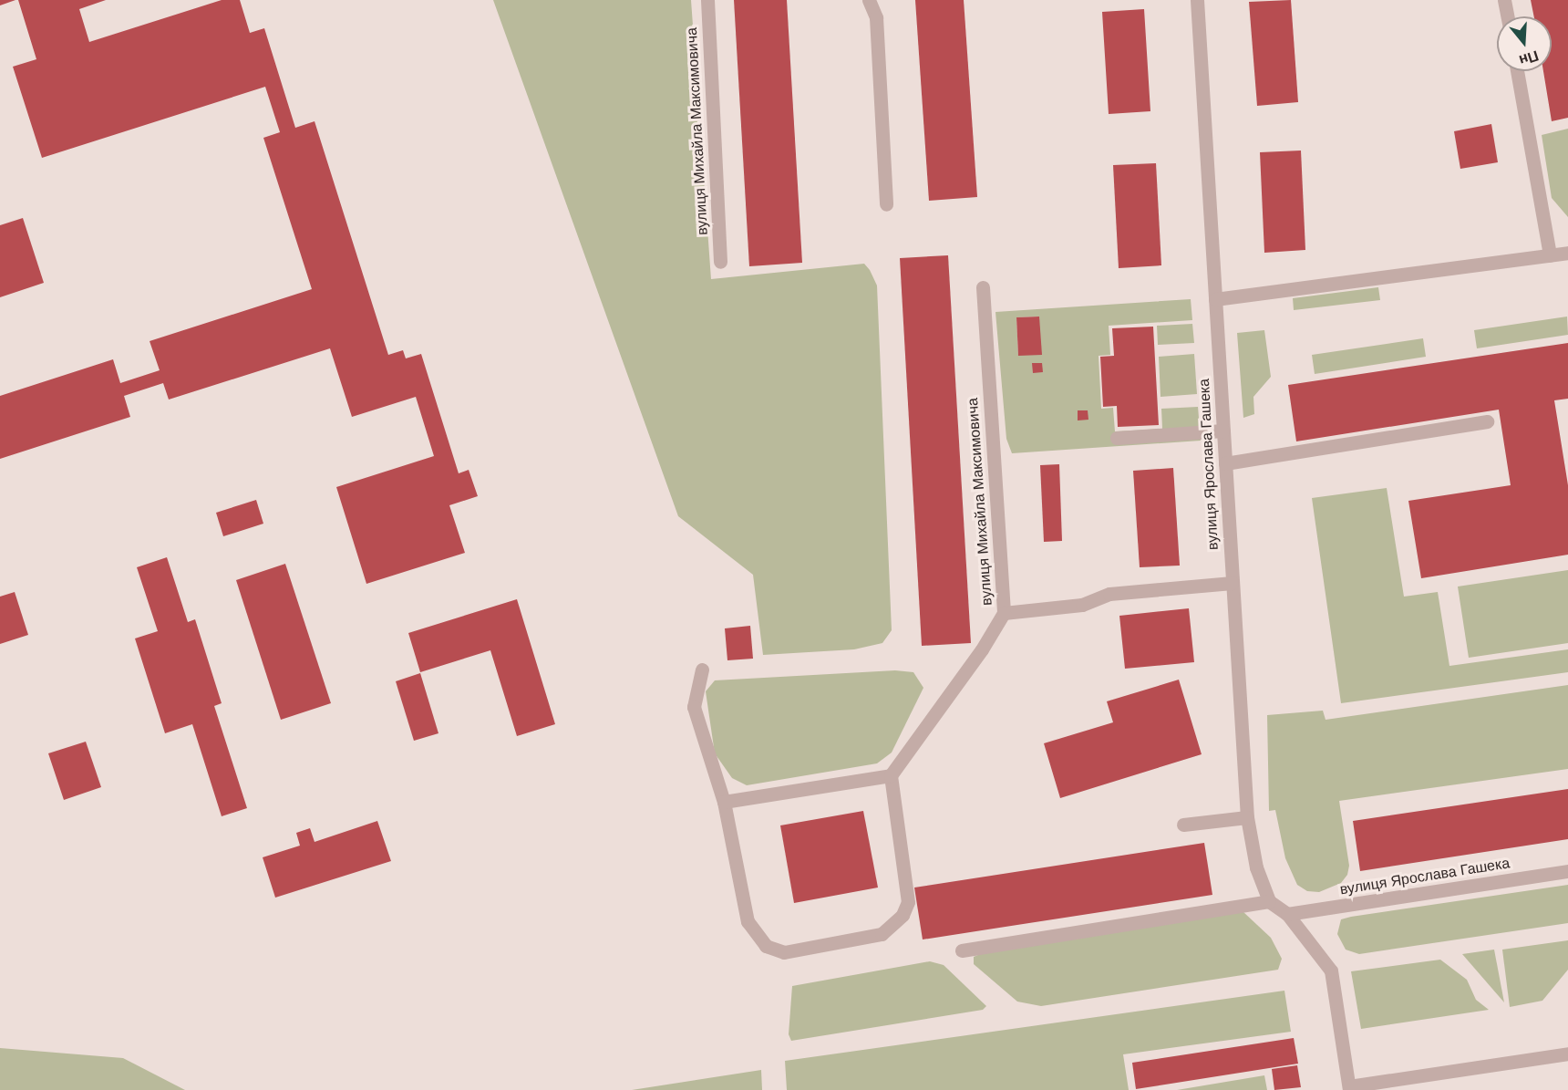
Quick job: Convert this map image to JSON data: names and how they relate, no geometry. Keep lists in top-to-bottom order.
{
  "streets": {
    "street": ["вулиця Михайла Максимовича", "вулиця Ярослава Гашека"]
  },
  "crossings": [
    ["вулиця Михайла Максимовича", "вулиця Ярослава Гашека"]
  ],
  "north": "bottom"
}
